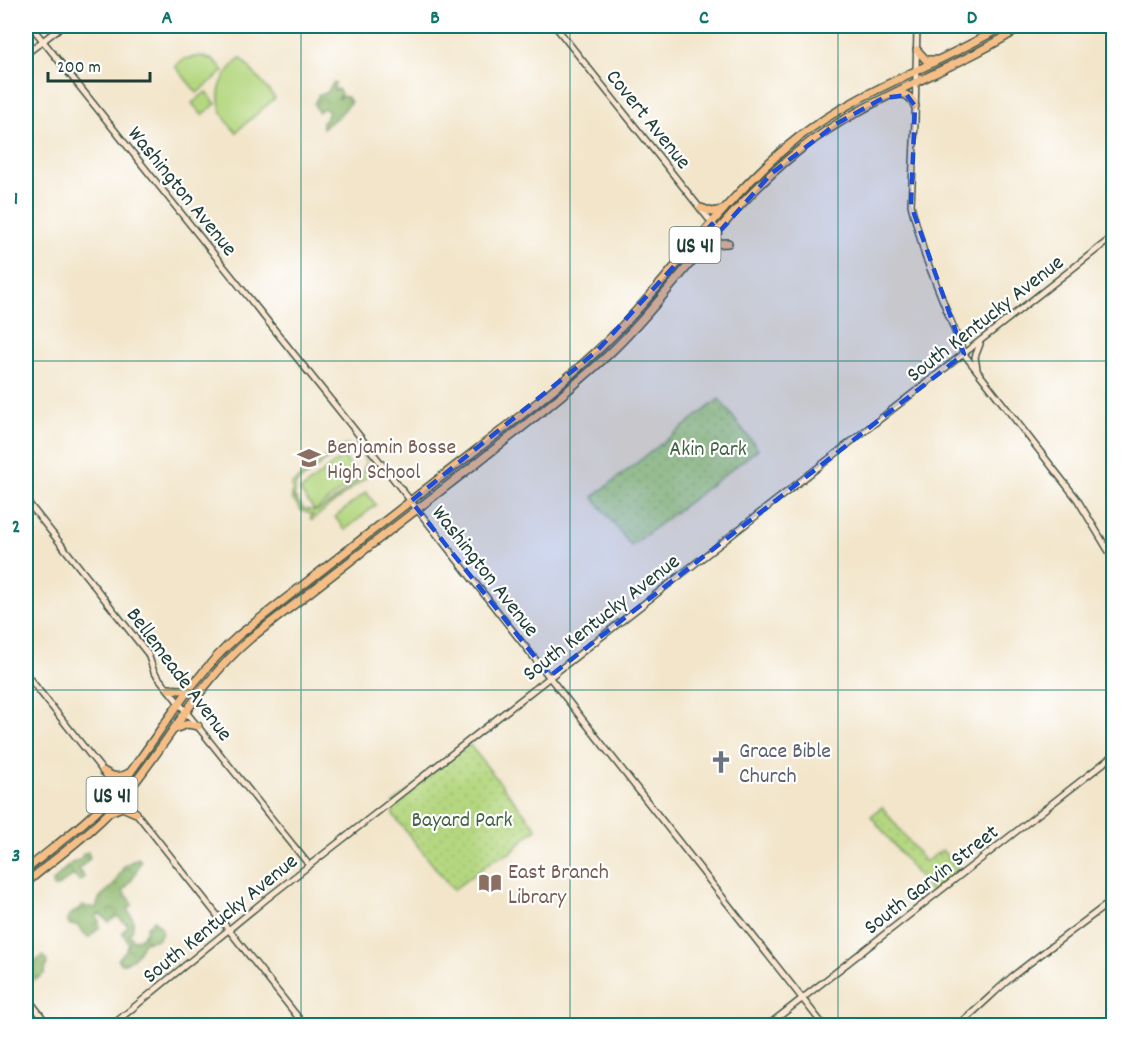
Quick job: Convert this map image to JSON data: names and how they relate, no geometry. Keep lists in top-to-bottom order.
{
  "streets": {
    "highway": ["US 41"],
    "street": [
      "Covert Avenue",
      "Washington Avenue",
      "South Kentucky Avenue",
      "Bellemeade Avenue",
      "South Garvin Street"
    ]
  },
  "crossings": [
    ["Covert Avenue", "US 41"],
    ["Washington Avenue", "US 41"],
    ["Washington Avenue", "South Kentucky Avenue"],
    ["Washington Avenue", "South Garvin Street"],
    ["US 41", "Bellemeade Avenue"],
    ["South Kentucky Avenue", "Bellemeade Avenue"]
  ],
  "parks": ["Akin Park", "Bayard Park"],
  "places": {
    "school or university": ["Benjamin Bosse High School"],
    "church": ["Grace Bible Church"],
    "library": ["East Branch Library"]
  },
  "scale_bar": "200 m",
  "grid": {
    "columns": [
      "A",
      "B",
      "C",
      "D"
    ],
    "rows": ["1", "2", "3"]
  }
}
